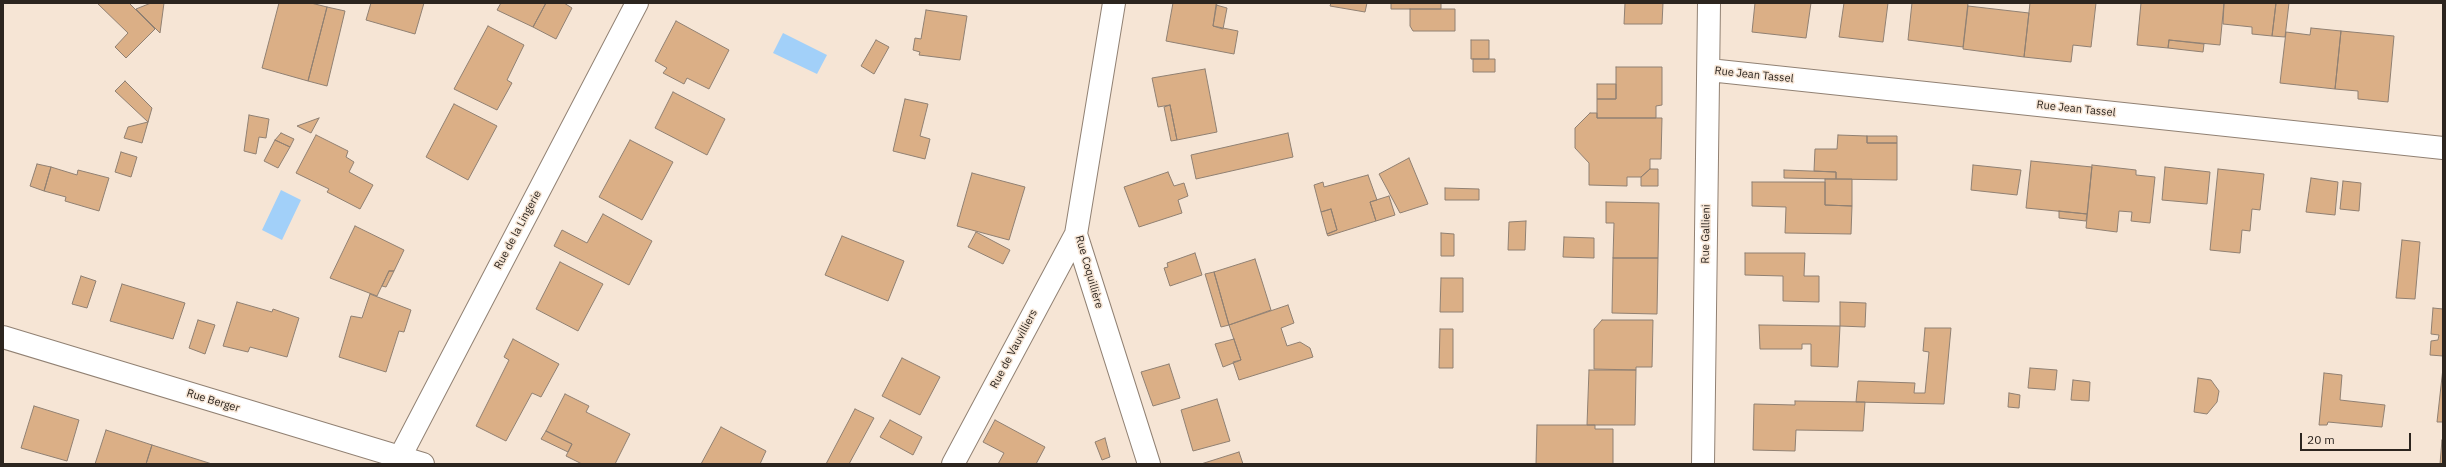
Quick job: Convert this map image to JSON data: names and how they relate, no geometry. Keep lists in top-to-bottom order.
{
  "streets": {
    "street": [
      "Rue Jean Tassel",
      "Rue de la Lingerie",
      "Rue Gallieni",
      "Rue Coquillière",
      "Rue de Vauvilliers",
      "Rue Berger"
    ]
  },
  "crossings": [
    ["Rue Jean Tassel", "Rue Gallieni"],
    ["Rue de la Lingerie", "Rue Berger"],
    ["Rue Coquillière", "Rue de Vauvilliers"]
  ],
  "scale_bar": "20 m"
}
